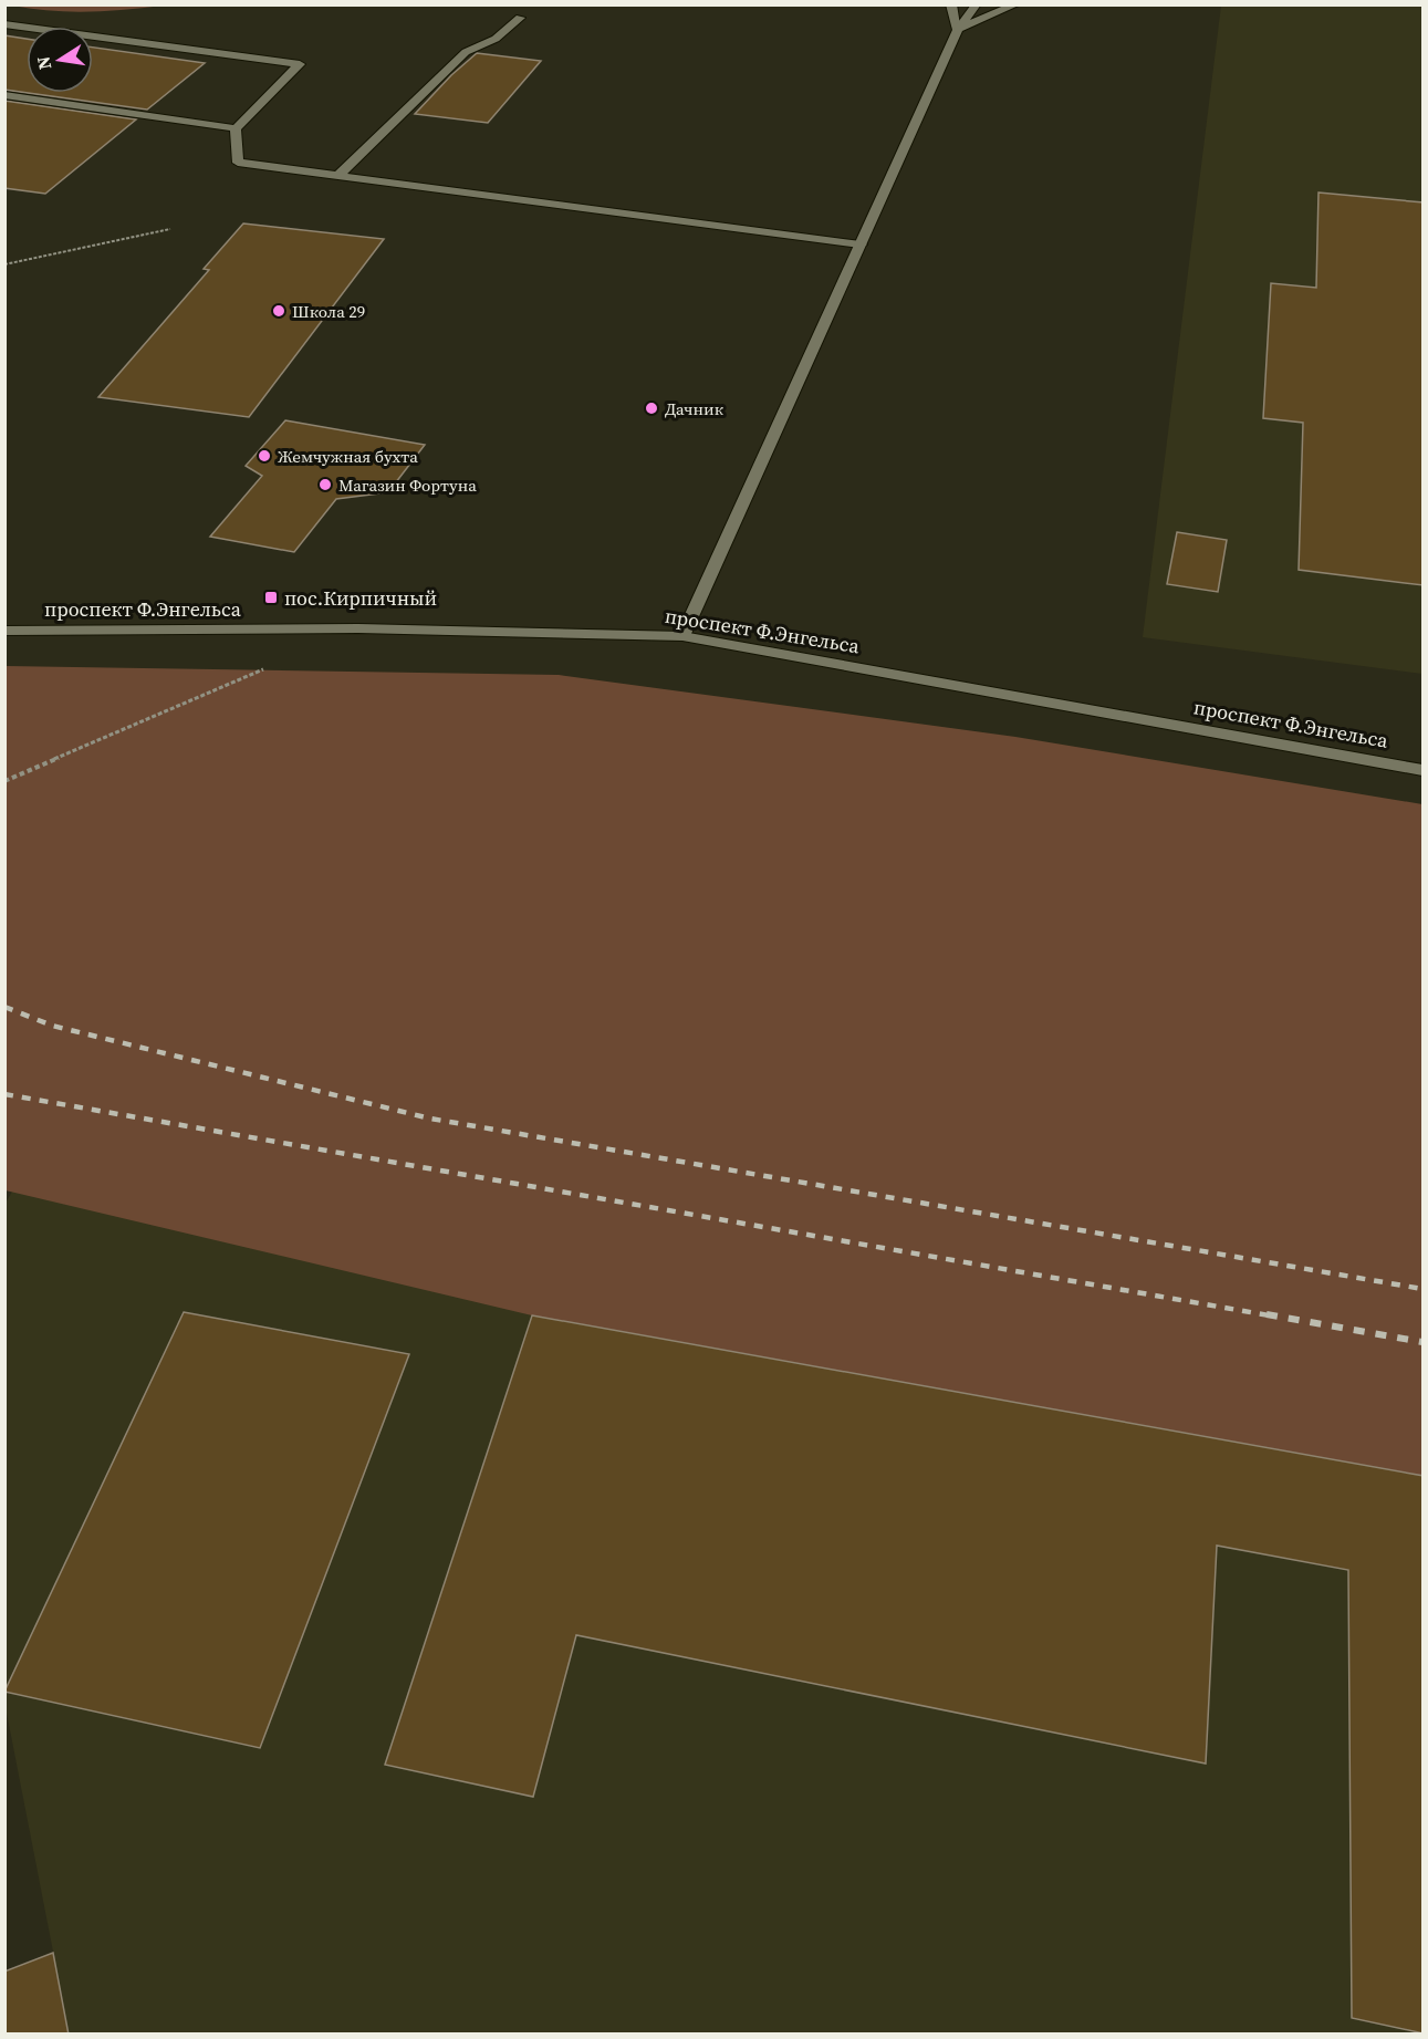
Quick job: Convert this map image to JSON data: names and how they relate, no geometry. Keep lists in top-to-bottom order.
{
  "streets": {
    "street": ["проспект Ф.Энгельса"]
  },
  "places": {
    "other": [
      "Школа 29",
      "Дачник",
      "Жемчужная бухта",
      "Магазин Фортуна"
    ],
    "transit": ["пос.Кирпичный"]
  },
  "north": "left"
}
